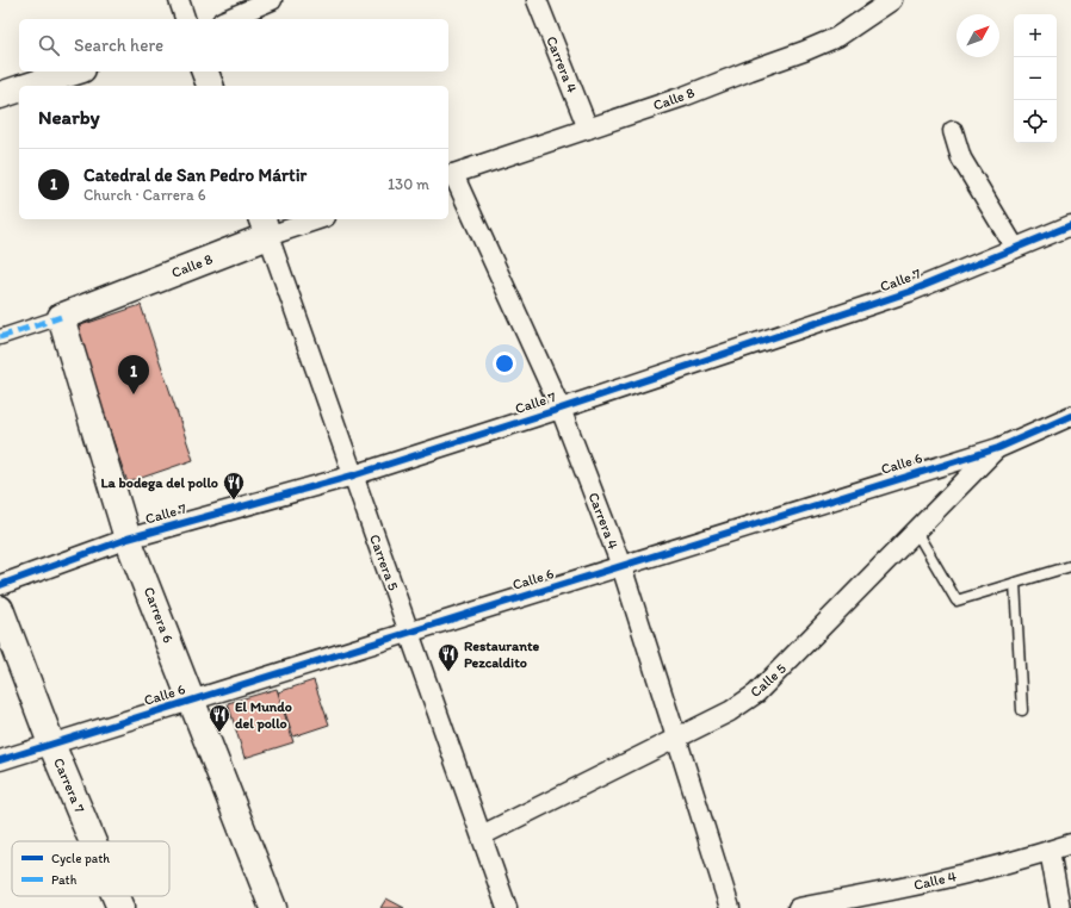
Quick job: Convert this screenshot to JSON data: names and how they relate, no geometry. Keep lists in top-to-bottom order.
{
  "streets": {
    "main road": ["Calle 8", "Carrera 6", "Carrera 7"],
    "street": [
      "Carrera 4",
      "Calle 7",
      "Calle 6",
      "Carrera 5",
      "Calle 5",
      "Calle 4"
    ]
  },
  "crossings": [
    ["Carrera 4", "Calle 8"],
    ["Carrera 4", "Calle 7"],
    ["Carrera 4", "Calle 6"],
    ["Carrera 4", "Calle 5"],
    ["Calle 8", "Carrera 5"],
    ["Calle 8", "Carrera 6"],
    ["Calle 7", "Carrera 5"],
    ["Calle 7", "Carrera 6"],
    ["Calle 6", "Carrera 5"],
    ["Calle 6", "Carrera 6"],
    ["Calle 6", "Calle 5"],
    ["Calle 6", "Carrera 7"],
    ["Carrera 5", "Calle 5"]
  ],
  "places": {
    "restaurant": ["La bodega del pollo", "Restaurante Pezcaldito", "El Mundo del pollo"]
  },
  "legend": ["Cycle path", "Path"],
  "north": "top right",
  "page": {
    "map_buttons": ["+", "−"],
    "search": "Search here",
    "heading": "Nearby",
    "list": [
      {
        "mark": "1",
        "name": "Catedral de San Pedro Mártir",
        "note": "Church · Carrera 6",
        "value": "130 m"
      }
    ],
    "pins": "1"
  }
}
